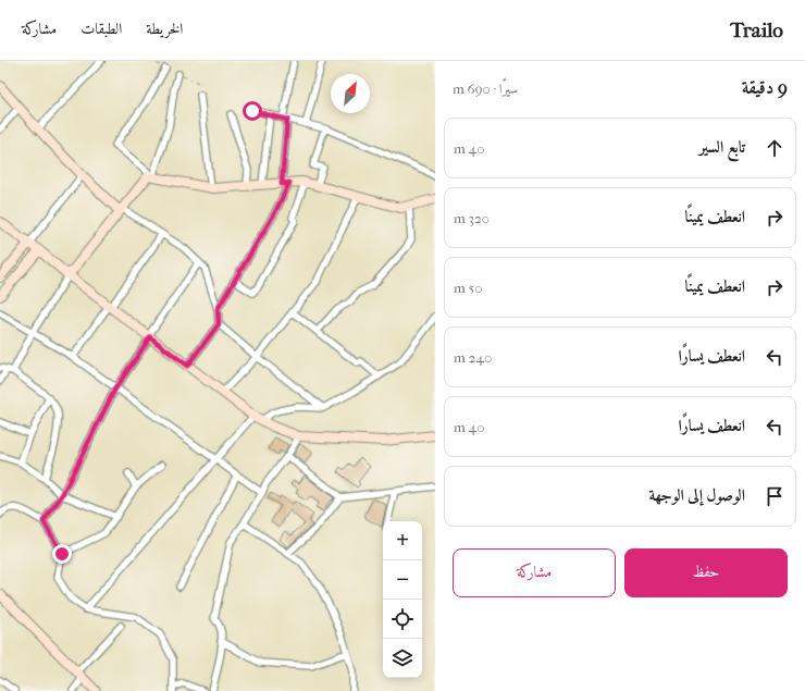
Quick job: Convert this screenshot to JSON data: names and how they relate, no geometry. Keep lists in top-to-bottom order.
{
  "north": "top right",
  "page": {
    "header": "Trailo",
    "nav": ["الخريطة", "الطبقات", "مشاركة"],
    "heading": ["9 دقيقة", "سيرًا · 690 m"],
    "list": [
      ["تابع السير", "40 m"],
      ["انعطف يمينًا", "320 m"],
      ["انعطف يمينًا", "50 m"],
      ["انعطف يسارًا", "240 m"],
      ["انعطف يسارًا", "40 m"],
      "الوصول إلى الوجهة"
    ],
    "map_buttons": ["+", "−"],
    "buttons": ["حفظ", "مشاركة"]
  }
}
